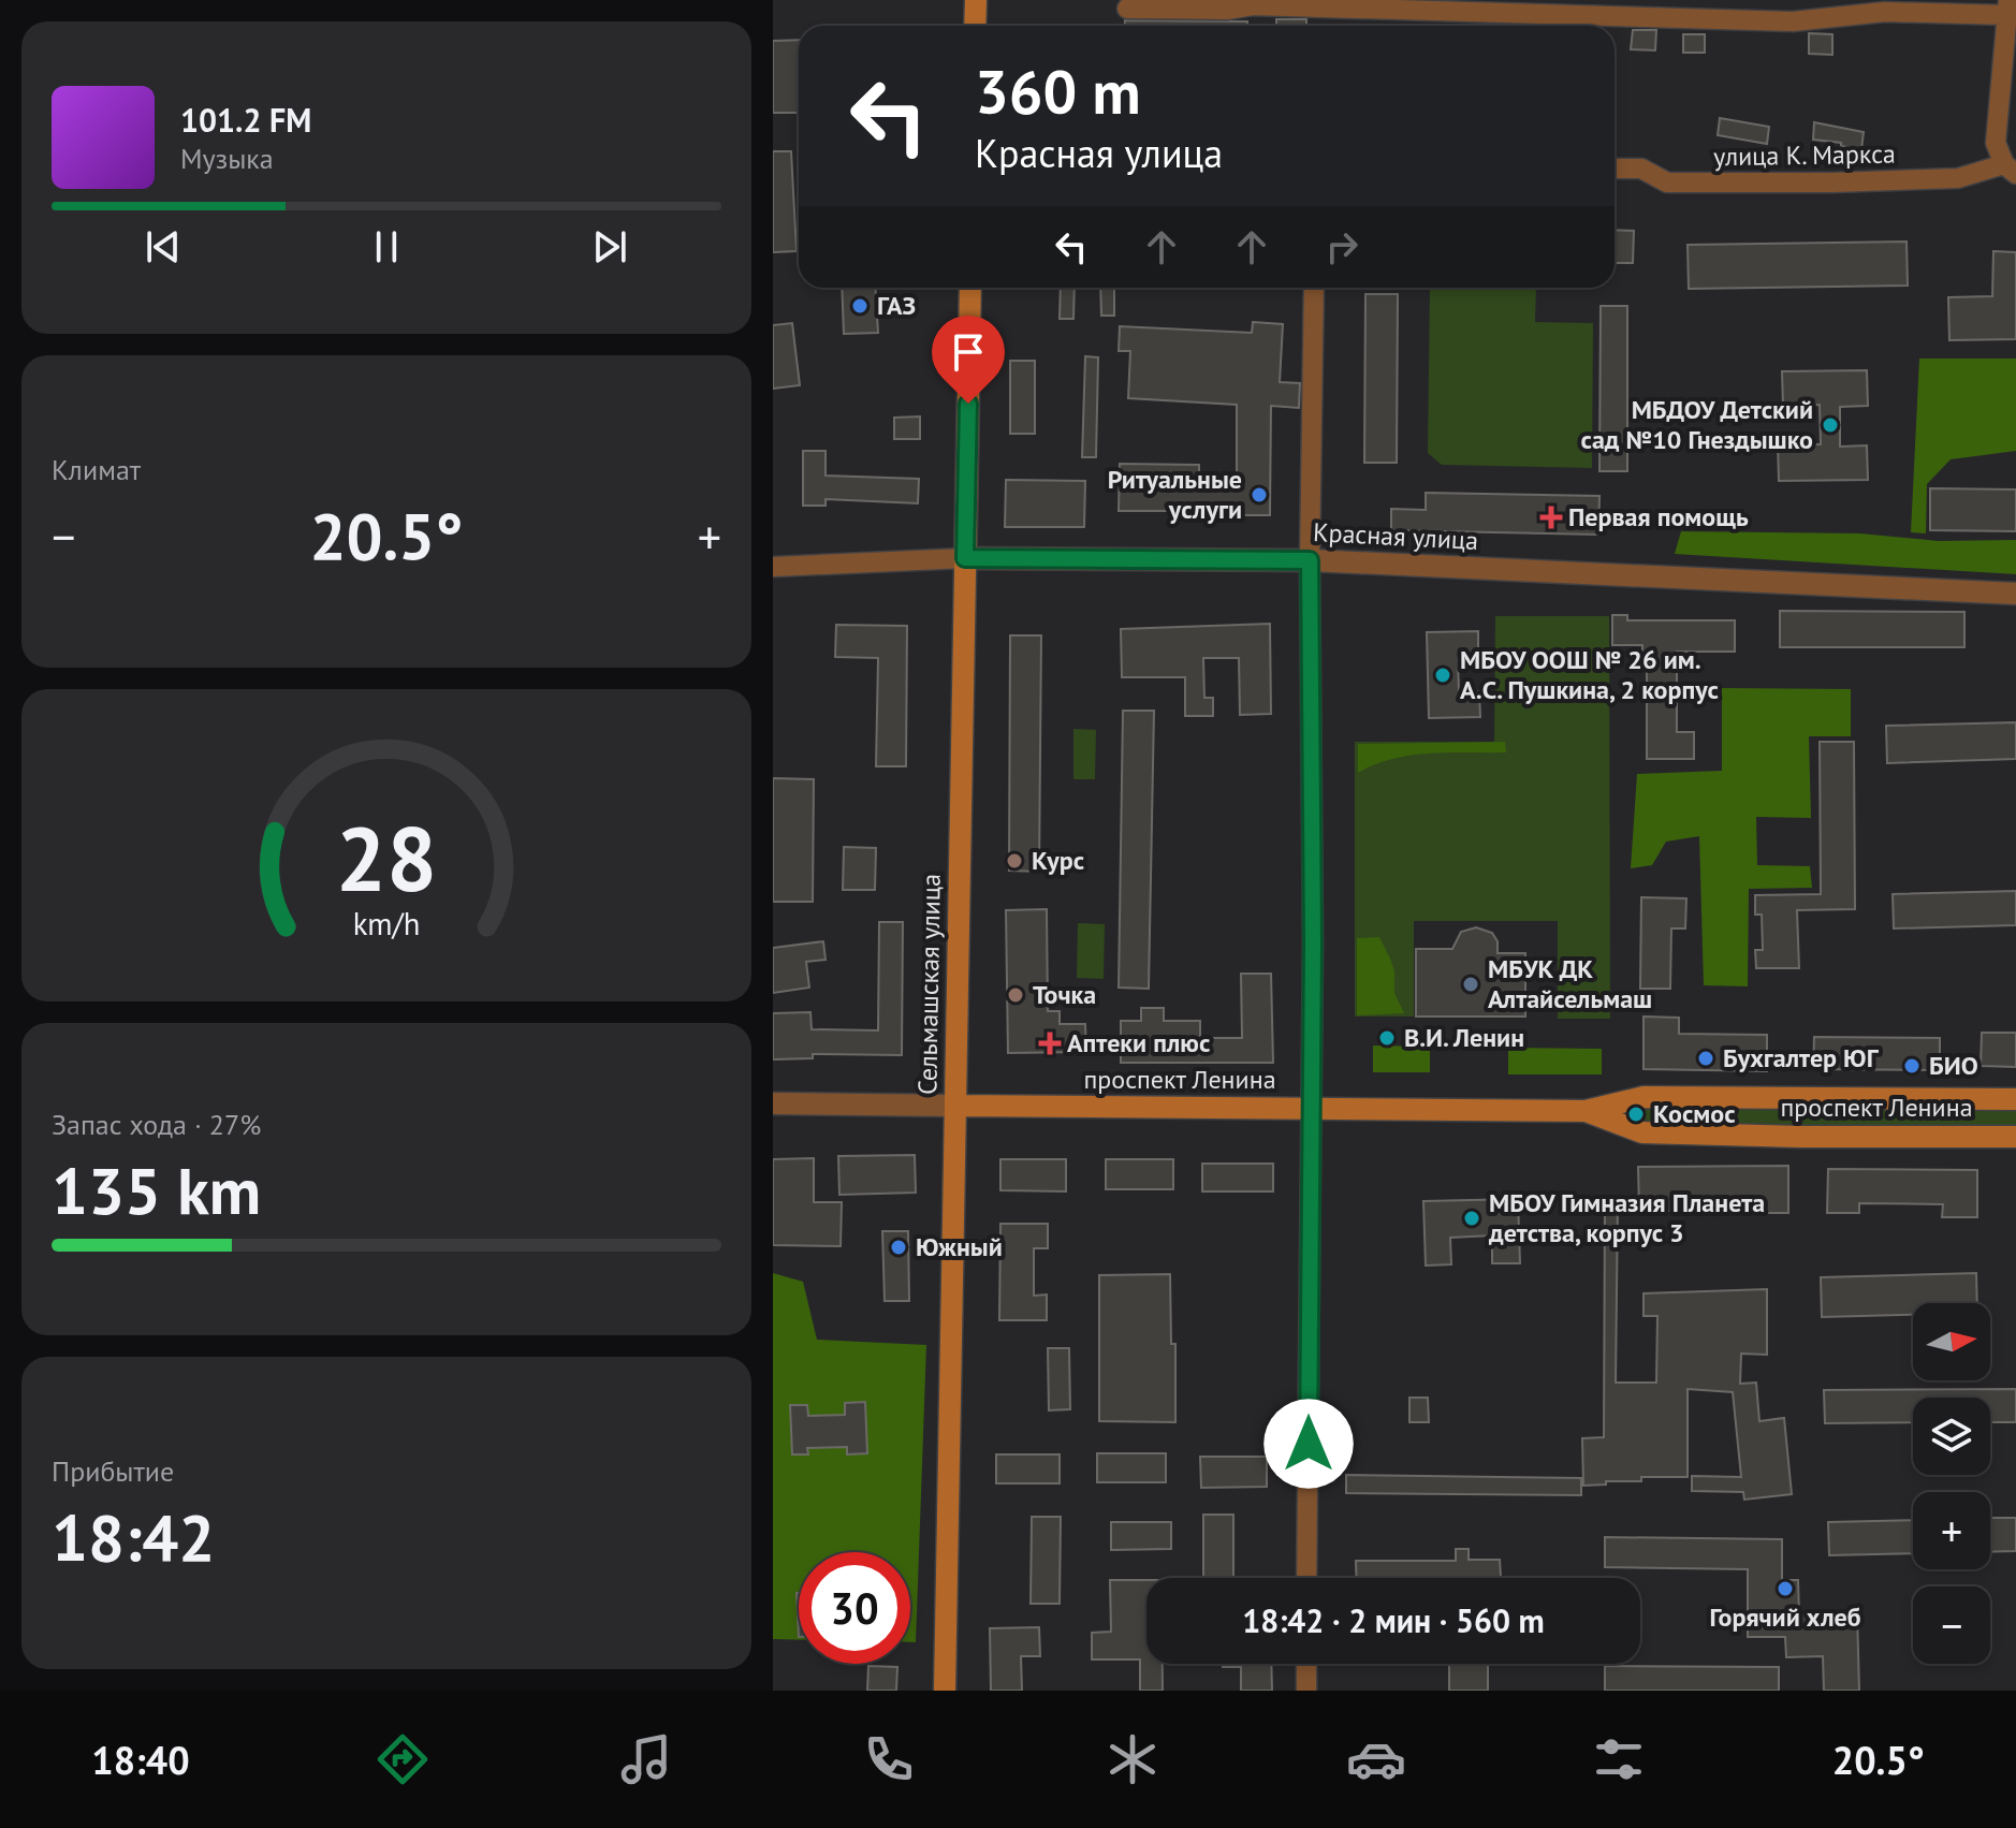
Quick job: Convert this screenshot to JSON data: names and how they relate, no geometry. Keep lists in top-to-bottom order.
{
  "streets": {
    "main road": ["Сельмашская улица", "проспект Ленина"],
    "street": ["улица К. Маркса", "Красная улица"]
  },
  "crossings": [
    ["Красная улица", "Сельмашская улица"],
    ["Сельмашская улица", "проспект Ленина"]
  ],
  "places": {
    "other": [
      "ГАЗ",
      "МБДОУ Детский сад №10 Гнездышко",
      "Ритуальные услуги",
      "МБОУ ООШ № 26 им. А.С. Пушкина, 2 корпус",
      "Курс",
      "МБУК ДК Алтайсельмаш",
      "Точка",
      "В.И. Ленин",
      "Бухгалтер ЮГ",
      "БИО",
      "Космос",
      "МБОУ Гимназия Планета детства, корпус 3",
      "Южный",
      "Горячий хлеб"
    ],
    "health": ["Первая помощь", "Аптеки плюс"]
  },
  "north": "right",
  "page": {
    "turn": ["360 m", "Красная улица"],
    "song": ["101.2 FM", "Музыка"],
    "tile": [
      "Климат",
      ["Запас хода · 27%", "135 km"],
      ["Прибытие", "18:42"]
    ],
    "heat": ["−", "20.5°", "+"],
    "map_buttons": ["+", "−"],
    "limit": "30",
    "trip": "18:42 · 2 мин · 560 m",
    "tabs": ["18:40", "20.5°"],
    "gauge": ["28", "km/h"]
  }
}
